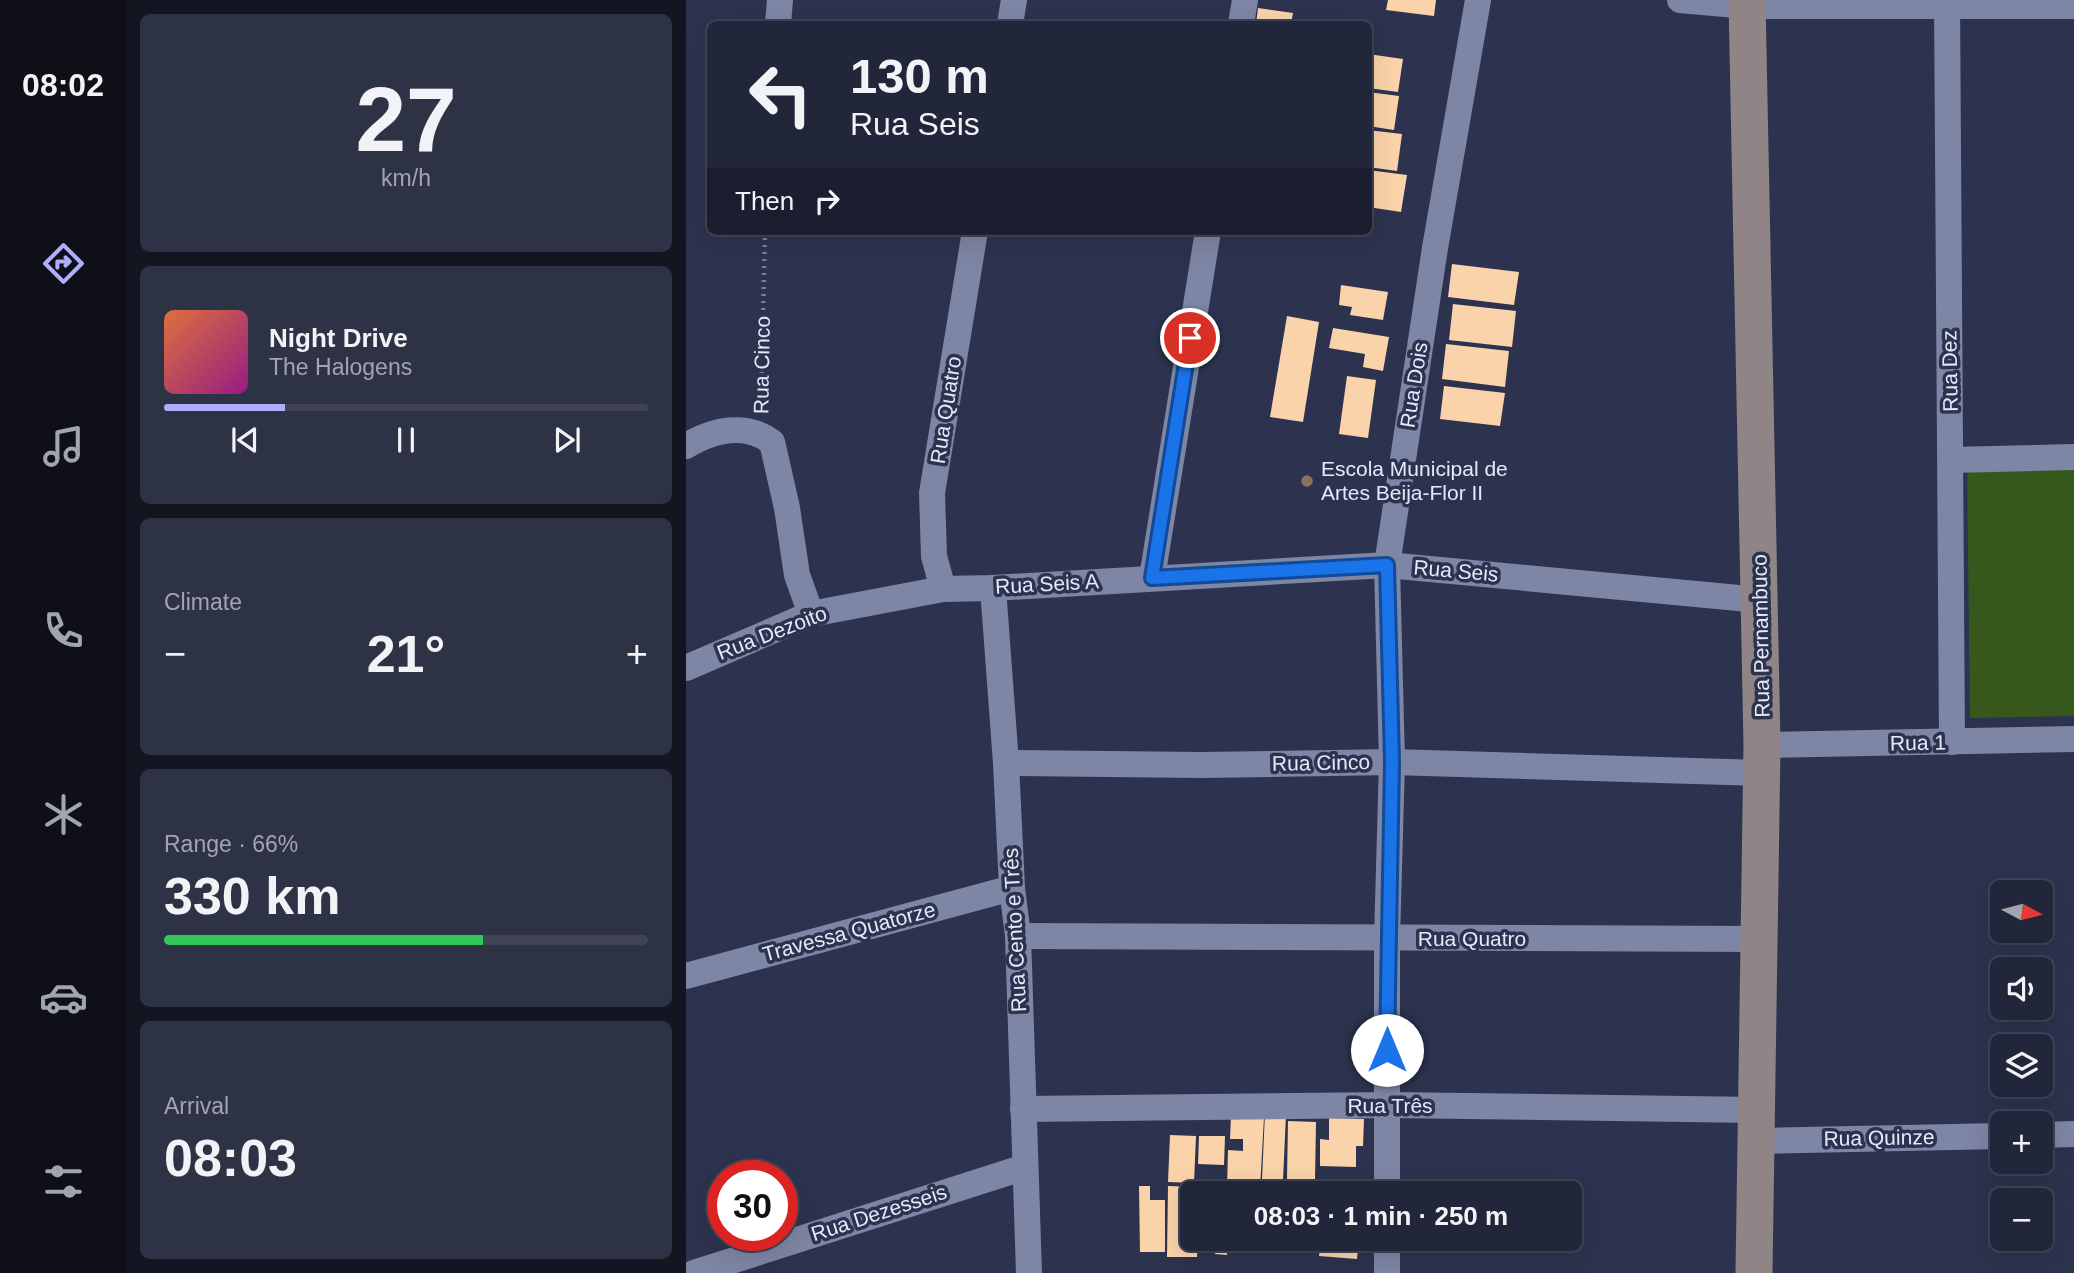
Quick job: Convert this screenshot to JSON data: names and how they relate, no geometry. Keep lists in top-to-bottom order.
{
  "streets": {
    "street": [
      "Rua Cinco",
      "Rua Dez",
      "Rua Dois",
      "Rua Quatro",
      "Rua Seis",
      "Rua Seis A",
      "Rua Dezoito",
      "Rua Pernambuco",
      "Rua 1",
      "Rua Cento e Três",
      "Travessa Quatorze",
      "Rua Três",
      "Rua Quinze",
      "Rua Dezesseis"
    ]
  },
  "crossings": [
    ["Rua Cinco", "Rua Dois"],
    ["Rua Cinco", "Rua Dezoito"],
    ["Rua Cinco", "Rua Pernambuco"],
    ["Rua Cinco", "Rua 1"],
    ["Rua Cinco", "Rua Cento e Três"],
    ["Rua Dez", "Rua 1"],
    ["Rua Dois", "Rua Quatro"],
    ["Rua Dois", "Rua Seis"],
    ["Rua Dois", "Rua Três"],
    ["Rua Quatro", "Rua Seis A"],
    ["Rua Quatro", "Rua Dezoito"],
    ["Rua Quatro", "Rua Pernambuco"],
    ["Rua Quatro", "Rua Cento e Três"],
    ["Rua Seis", "Rua Seis A"],
    ["Rua Seis", "Rua Pernambuco"],
    ["Rua Seis A", "Rua Dezoito"],
    ["Rua Seis A", "Rua Cento e Três"],
    ["Rua Pernambuco", "Rua 1"],
    ["Rua Pernambuco", "Rua Três"],
    ["Rua Pernambuco", "Rua Quinze"],
    ["Rua Cento e Três", "Travessa Quatorze"],
    ["Rua Cento e Três", "Rua Três"],
    ["Rua Cento e Três", "Rua Dezesseis"],
    ["Rua Três", "Rua Quinze"]
  ],
  "places": ["Escola Municipal de Artes Beija-Flor II"],
  "north": "right",
  "page": {
    "tabs": "08:02",
    "tile": [
      ["27", "km/h"],
      "Climate",
      ["Range · 66%", "330 km"],
      ["Arrival", "08:03"]
    ],
    "turn": ["130 m", "Rua Seis"],
    "then": "Then",
    "song": ["Night Drive", "The Halogens"],
    "heat": ["−", "21°", "+"],
    "map_buttons": ["+", "−"],
    "limit": "30",
    "trip": "08:03 · 1 min · 250 m"
  }
}
